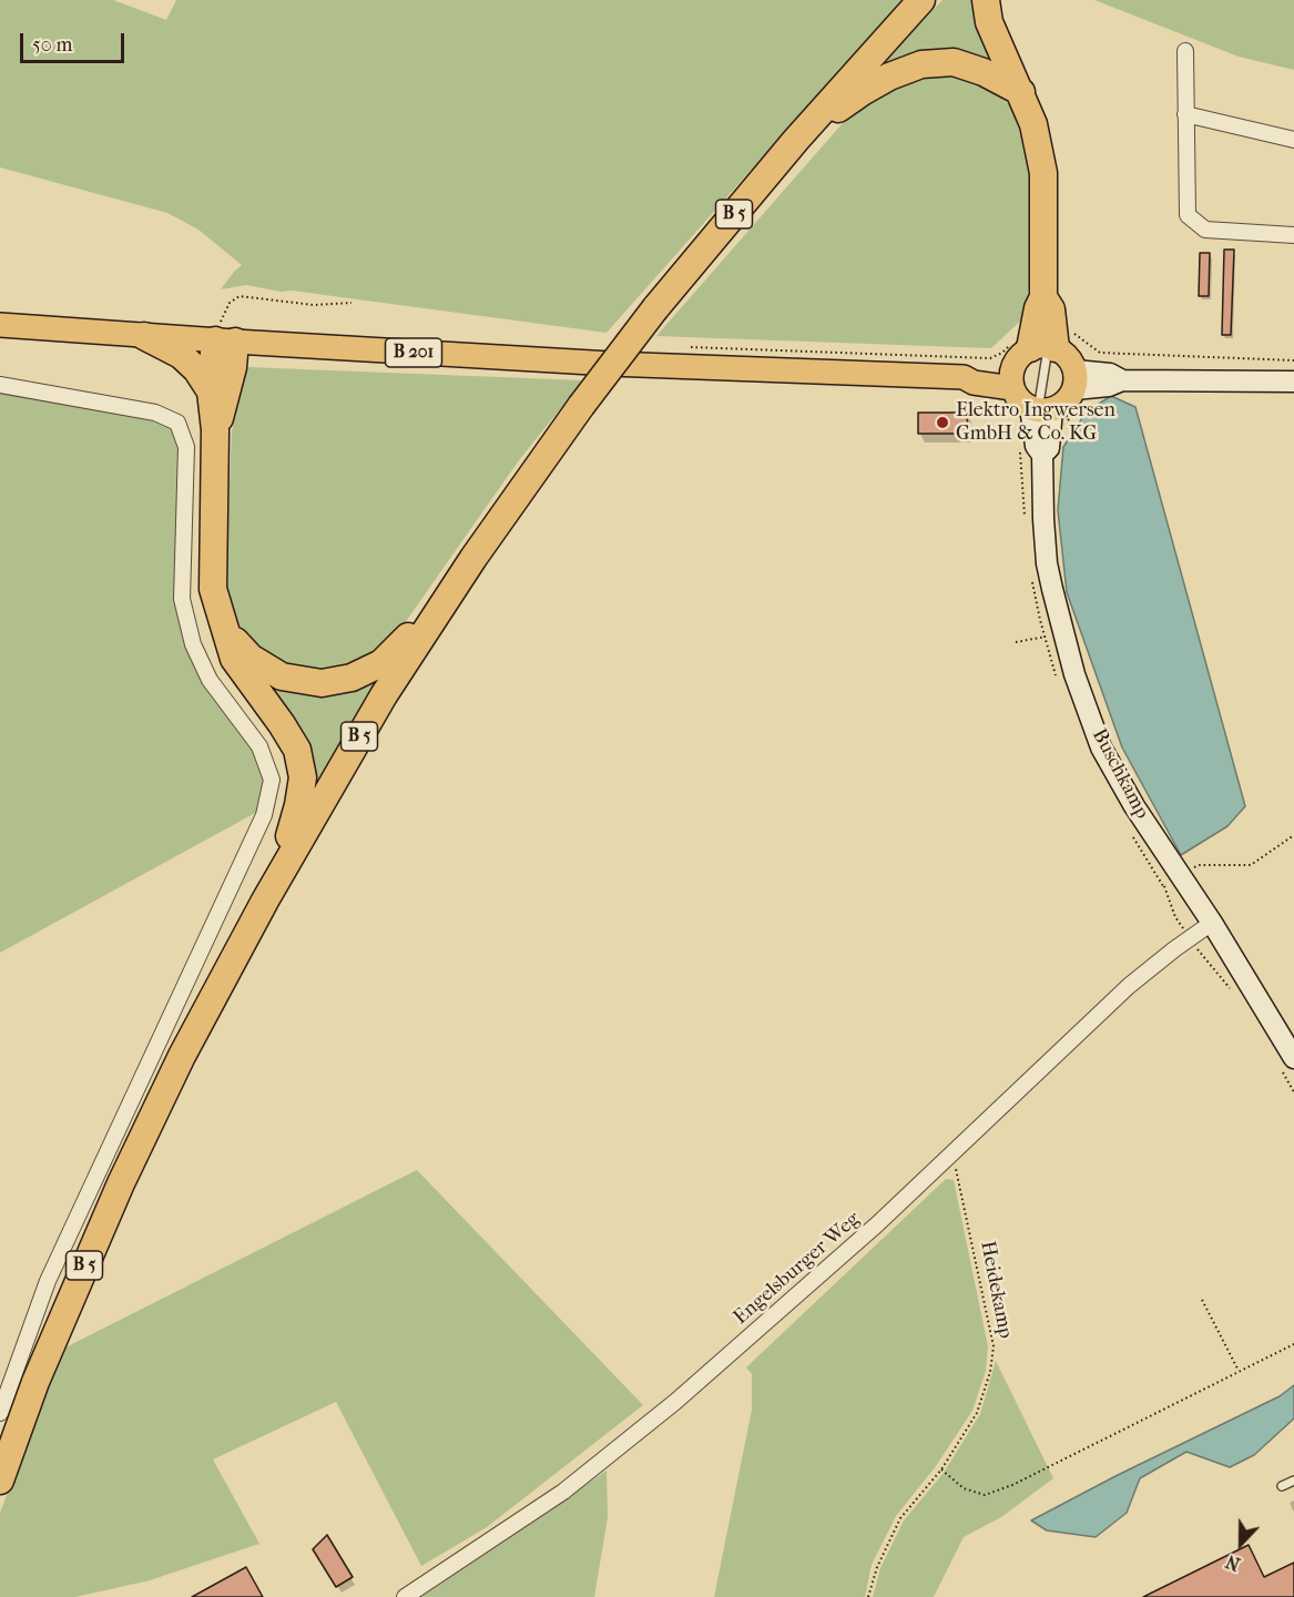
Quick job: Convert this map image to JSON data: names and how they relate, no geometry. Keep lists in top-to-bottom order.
{
  "streets": {
    "highway": ["B 5"],
    "main road": ["B 201"],
    "street": ["Buschkamp", "Engelsburger Weg"],
    "path": ["Heidekamp"]
  },
  "crossings": [
    ["Buschkamp", "Engelsburger Weg"],
    ["Engelsburger Weg", "Heidekamp"]
  ],
  "places": ["Elektro Ingwersen GmbH & Co. KG"],
  "scale_bar": "50 m",
  "north": "bottom"
}
